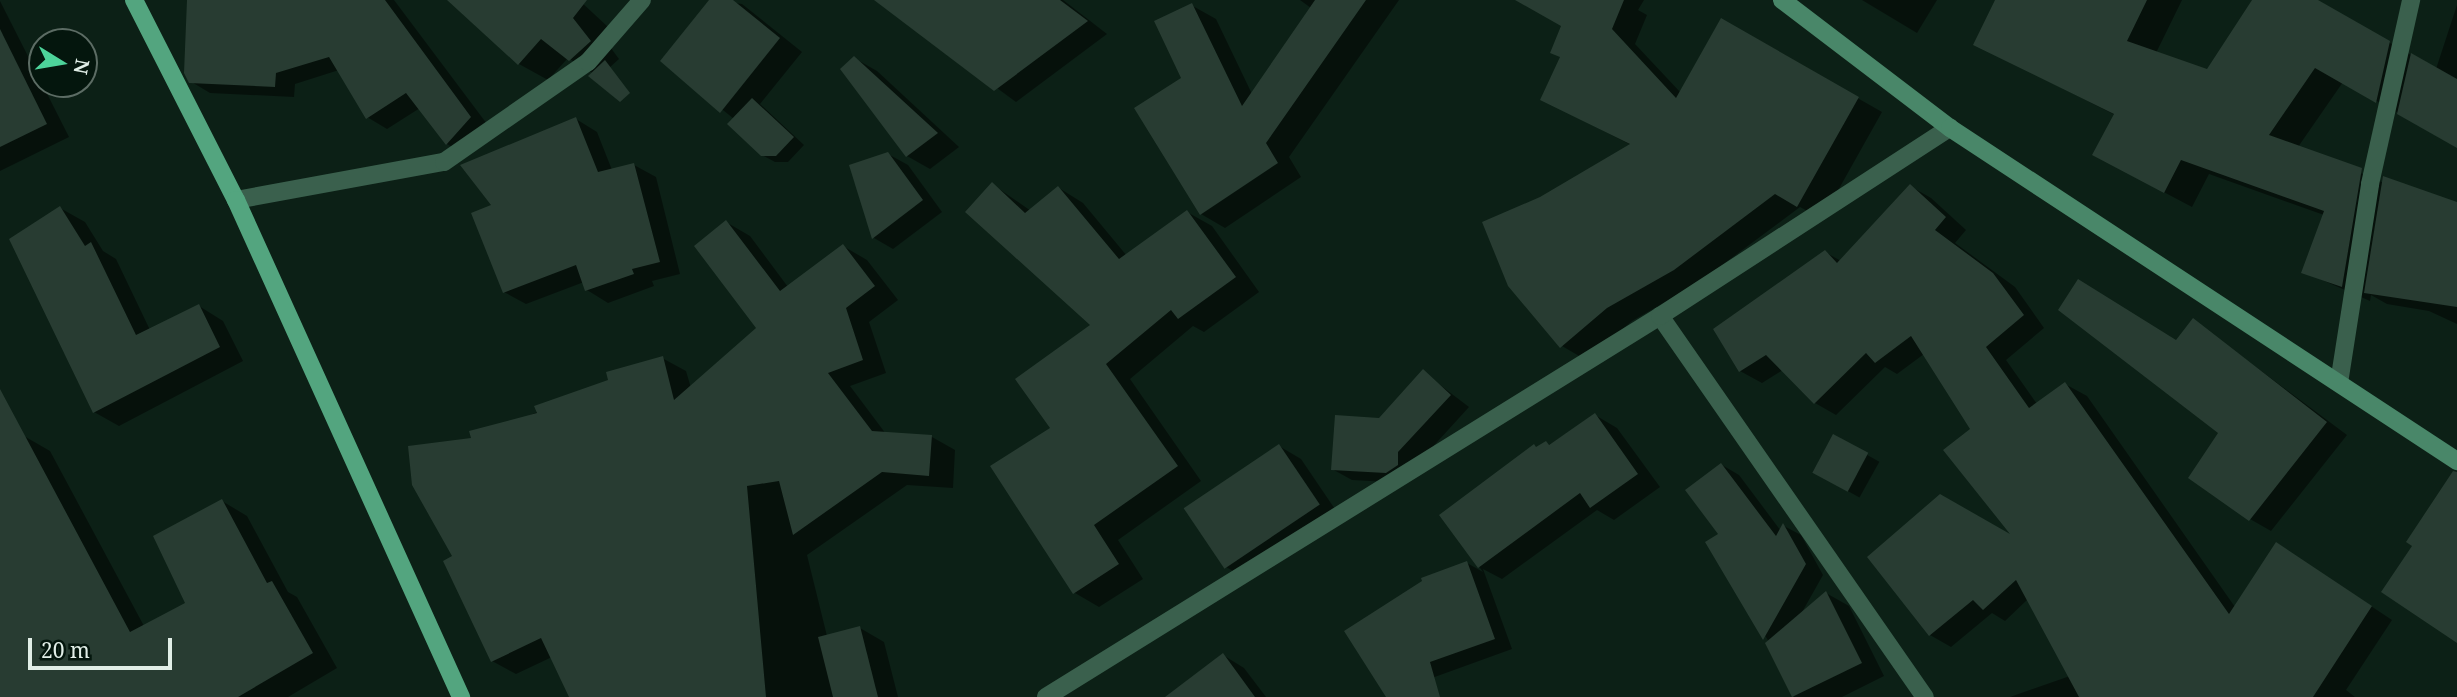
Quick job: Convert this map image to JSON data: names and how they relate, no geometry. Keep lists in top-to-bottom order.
{
  "scale_bar": "20 m",
  "north": "right"
}
